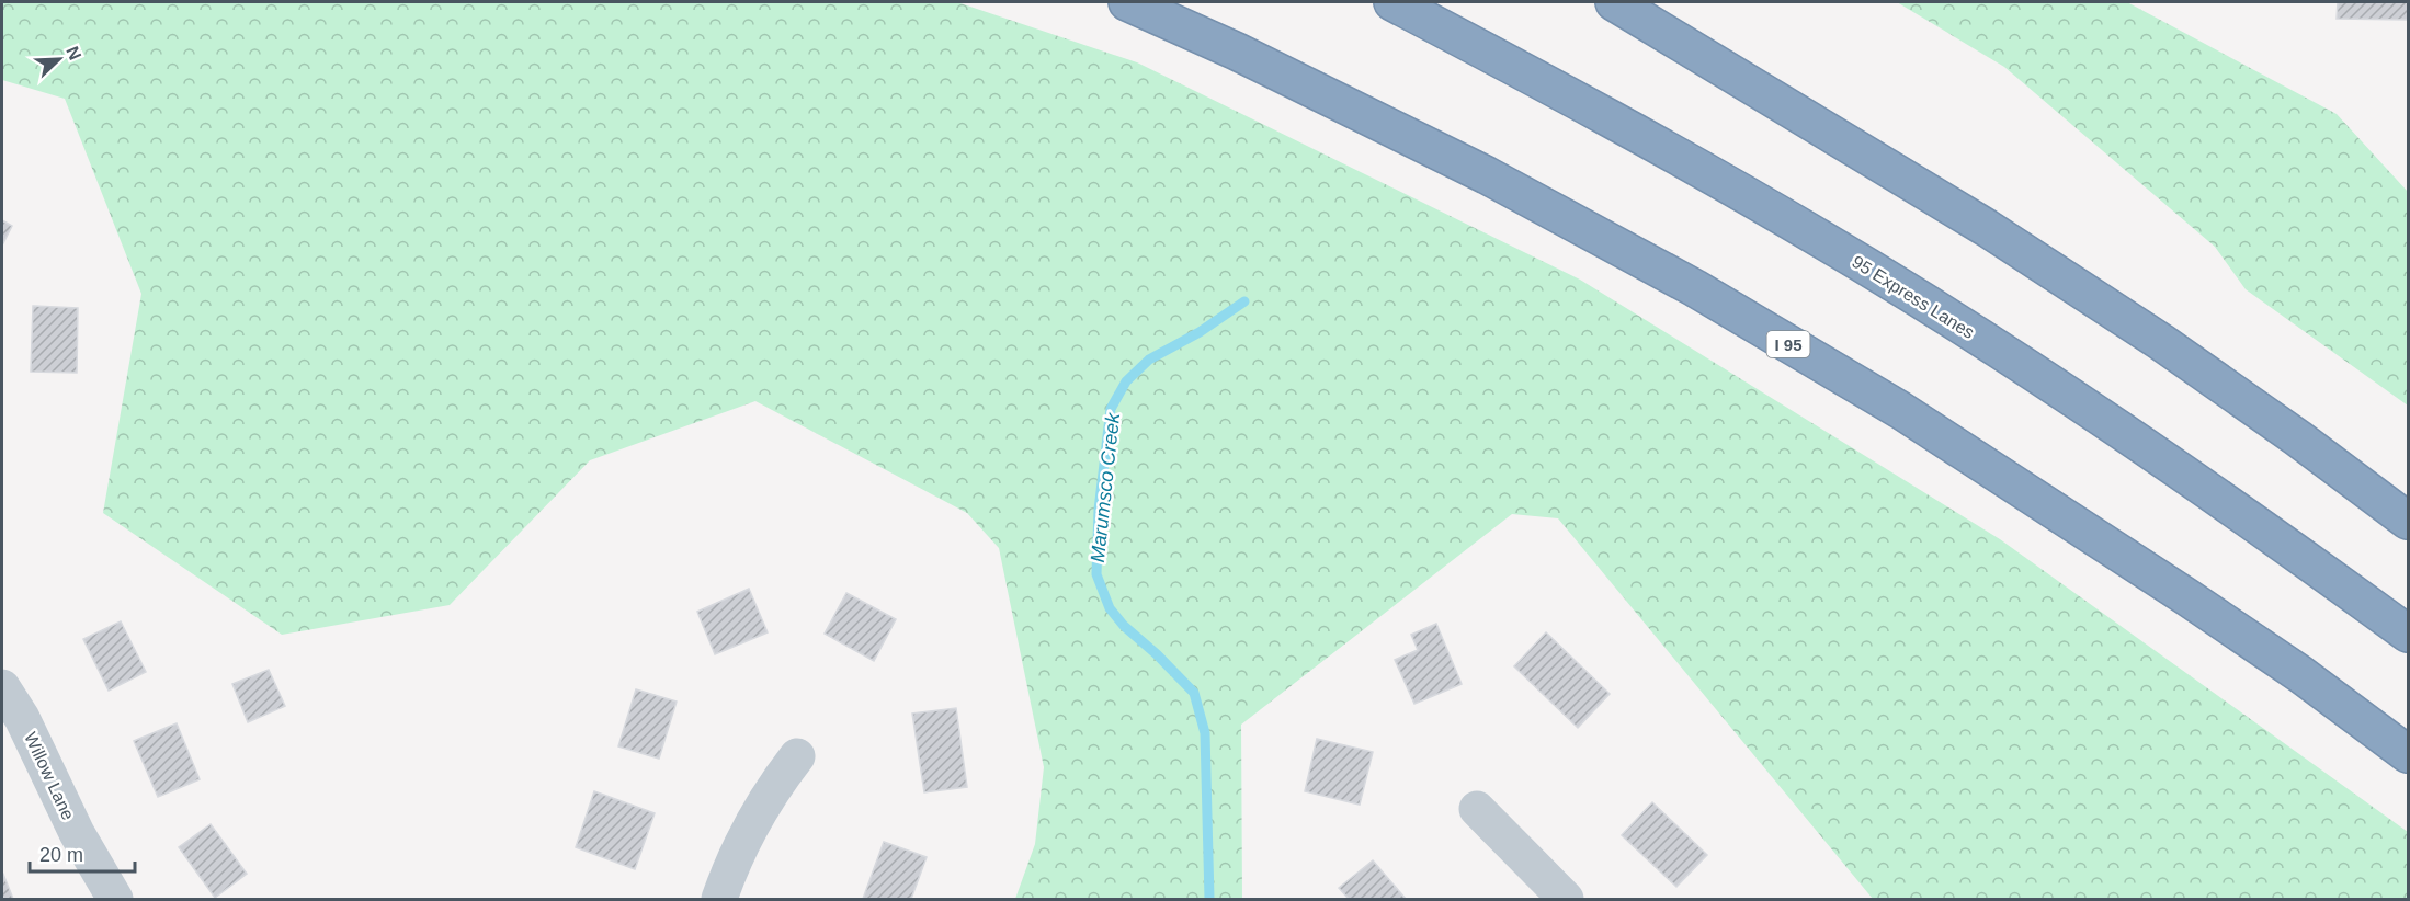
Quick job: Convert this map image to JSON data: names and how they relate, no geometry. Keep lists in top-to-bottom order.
{
  "streets": {
    "highway": ["95 Express Lanes", "I 95"],
    "street": ["Willow Lane"]
  },
  "water": ["Marumsco Creek"],
  "scale_bar": "20 m",
  "north": "top right"
}
